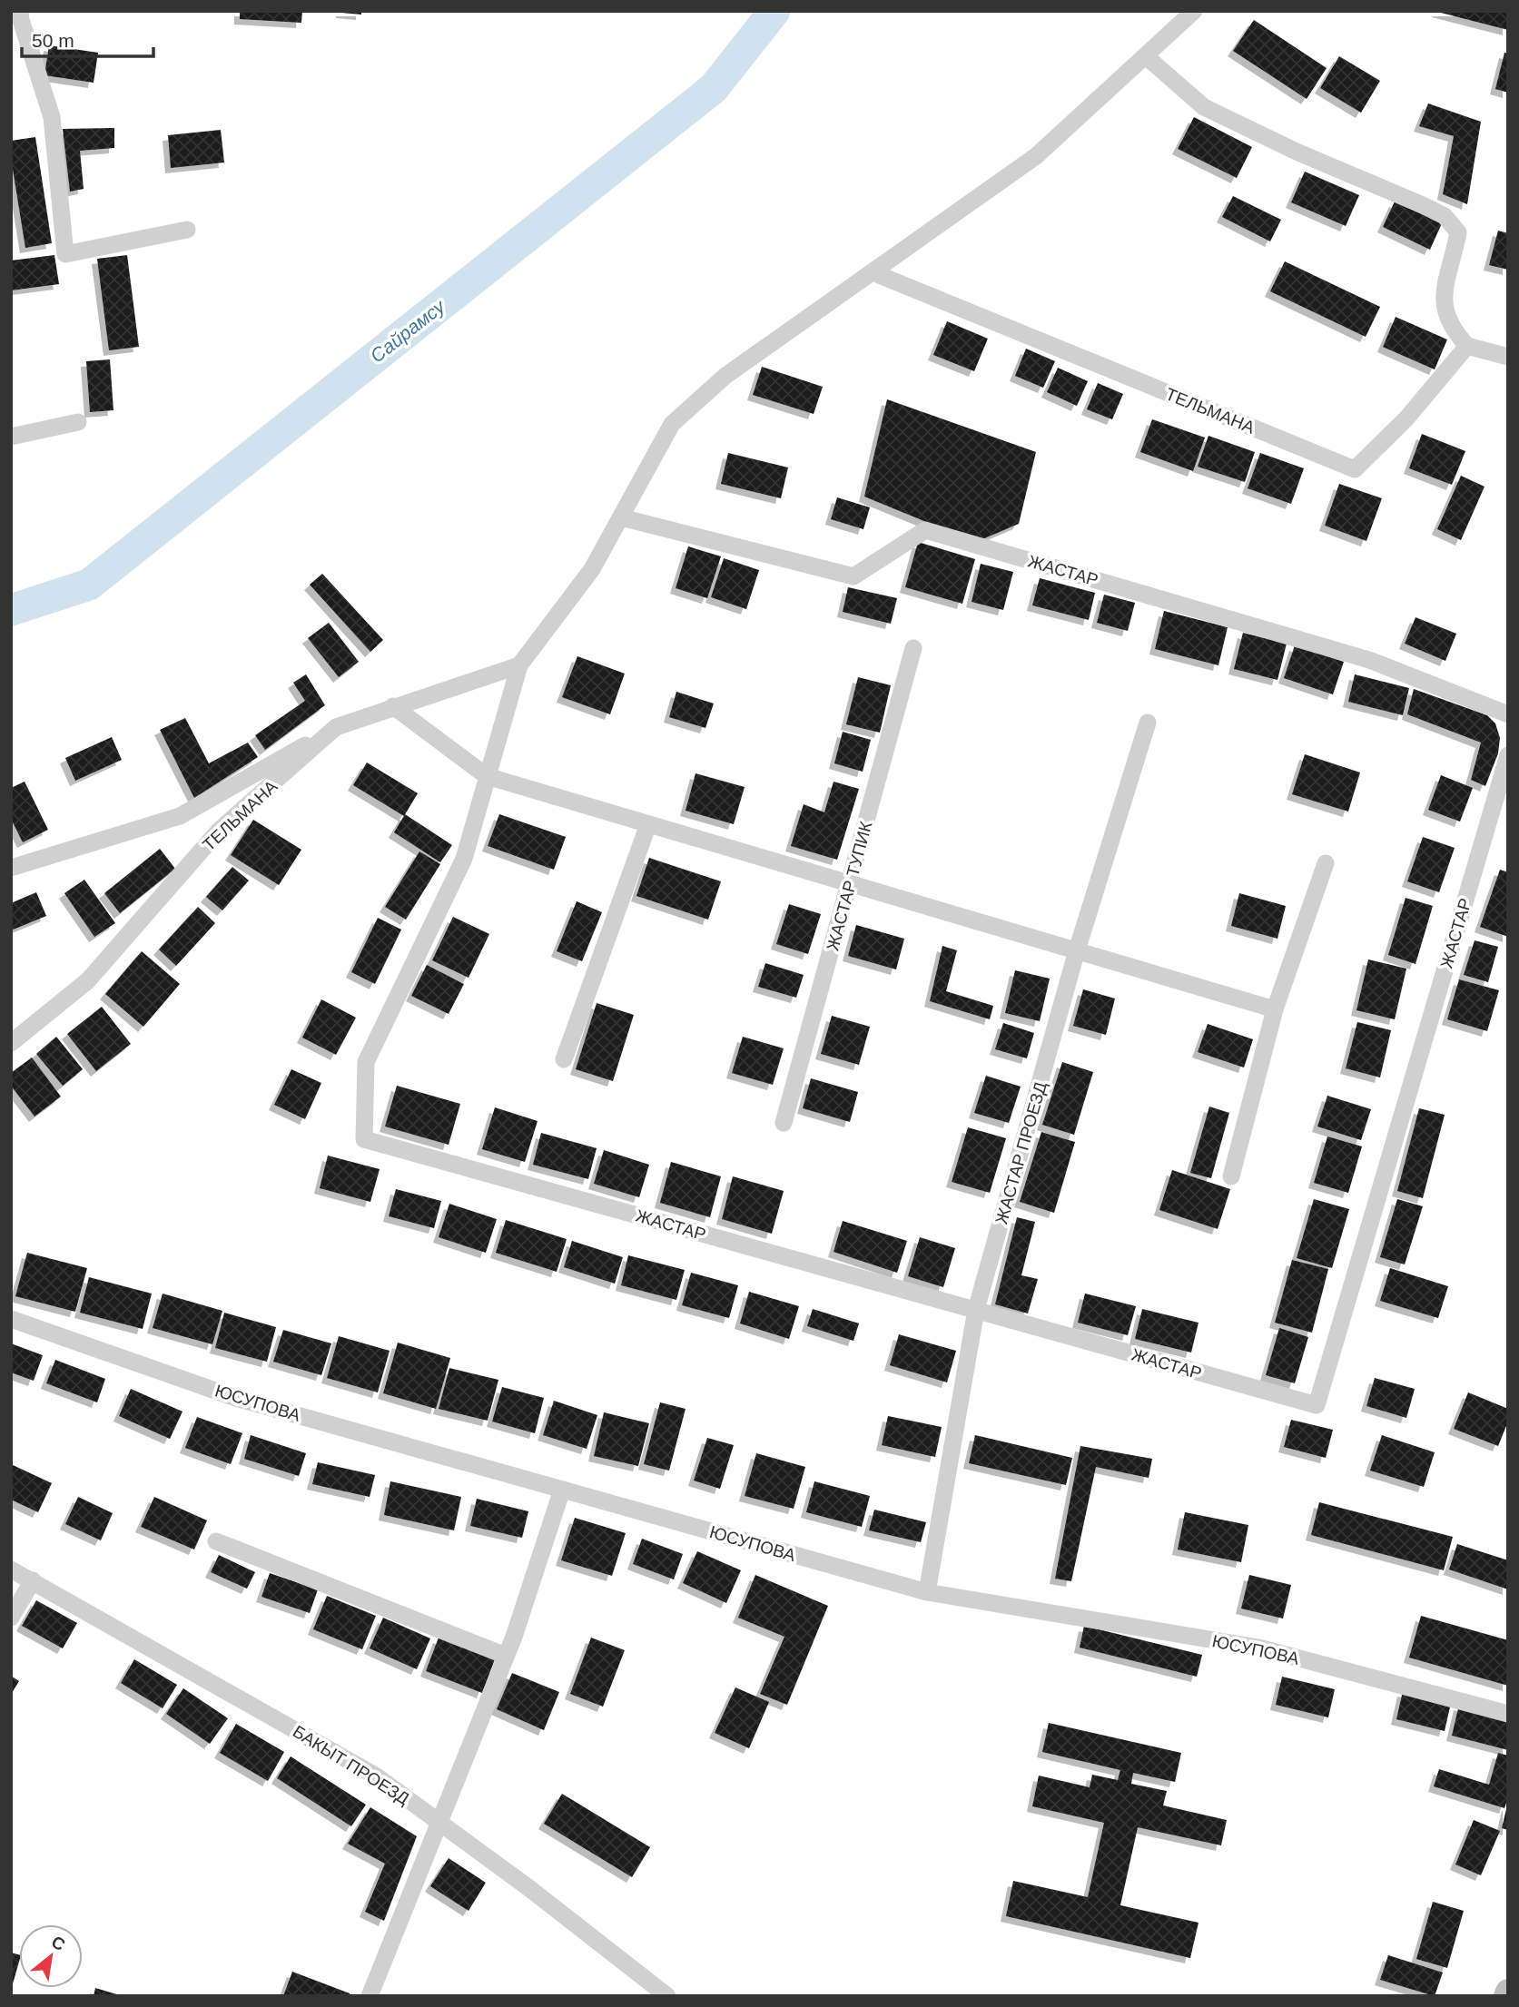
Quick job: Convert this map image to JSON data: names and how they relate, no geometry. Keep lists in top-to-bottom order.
{
  "streets": {
    "street": [
      "ТЕЛЬМАНА",
      "ЖАСТАР",
      "ЖАСТАР ТУПИК",
      "ЖАСТАР ПРОЕЗД",
      "ЮСУПОВА",
      "БАКЫТ ПРОЕЗД"
    ]
  },
  "crossings": [
    ["ЖАСТАР", "ЖАСТАР ПРОЕЗД"],
    ["ЖАСТАР ПРОЕЗД", "ЮСУПОВА"]
  ],
  "water": ["Сайрамсу"],
  "scale_bar": "50 m",
  "north": "top right"
}
